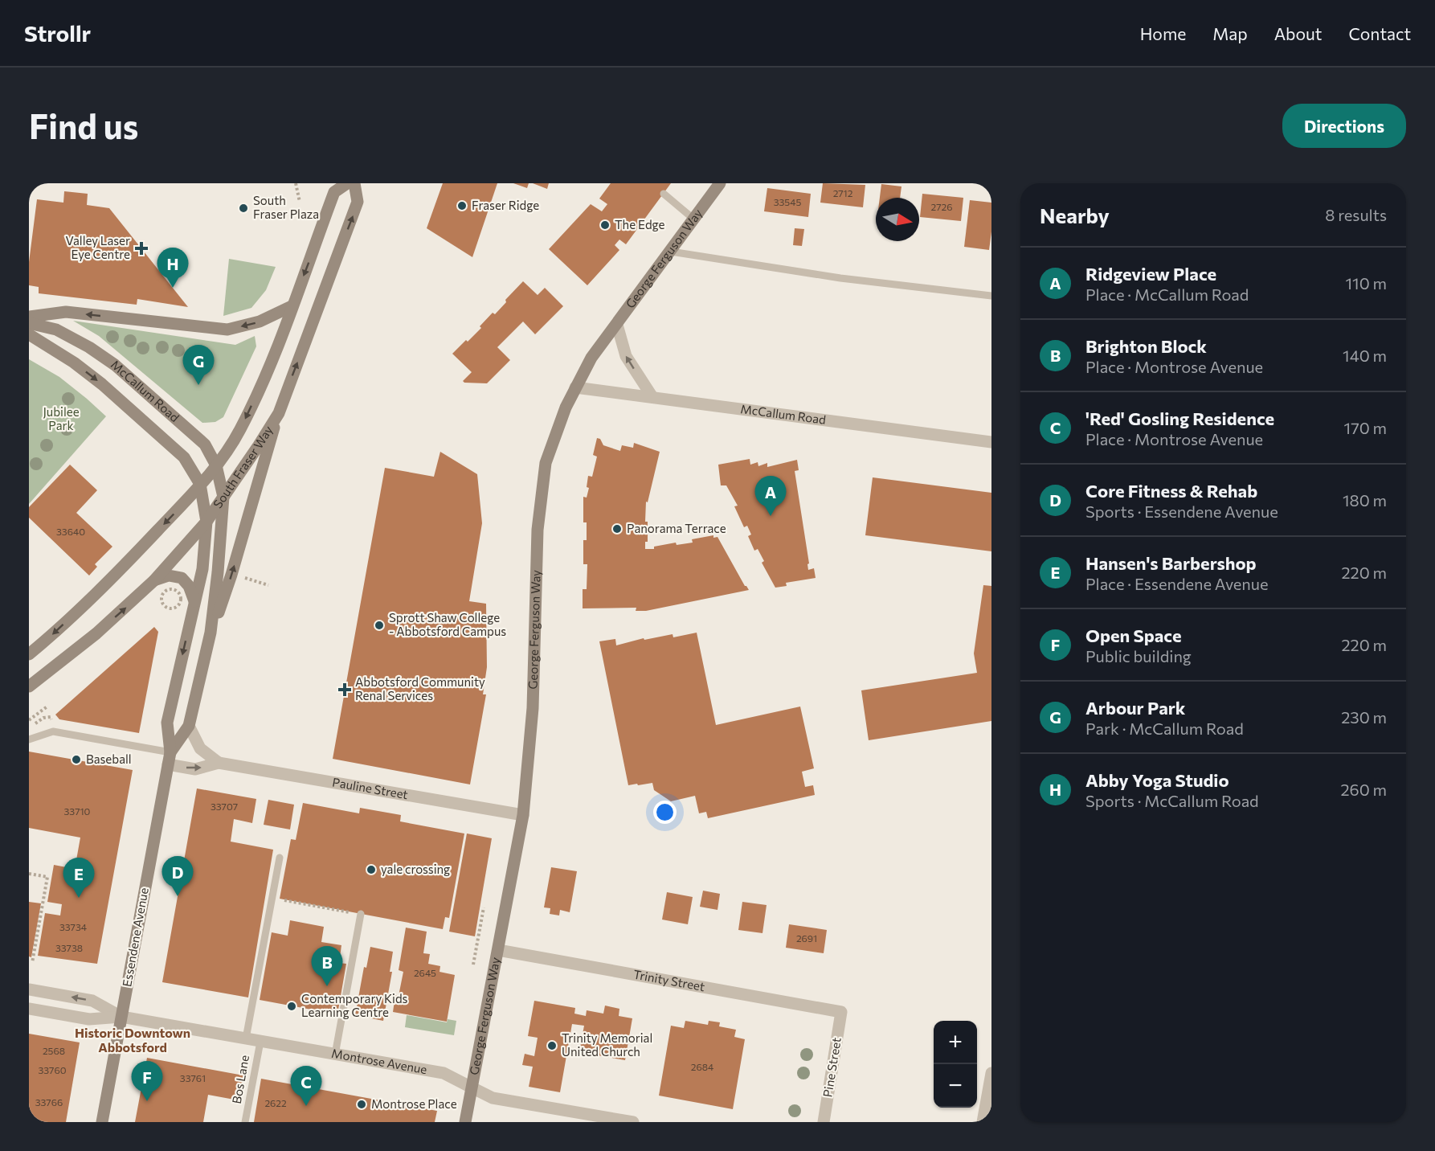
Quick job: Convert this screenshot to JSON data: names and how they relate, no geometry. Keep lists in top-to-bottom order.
{
  "streets": {
    "main road": [
      "George Ferguson Way",
      "McCallum Road",
      "South Fraser Way",
      "Essendene Avenue"
    ],
    "street": [
      "Pauline Street",
      "Trinity Street",
      "Montrose Avenue",
      "Pine Street"
    ],
    "lane": ["Bos Lane"]
  },
  "crossings": [
    ["George Ferguson Way", "McCallum Road"],
    ["George Ferguson Way", "Pauline Street"],
    ["George Ferguson Way", "Trinity Street"],
    ["George Ferguson Way", "Montrose Avenue"],
    ["McCallum Road", "South Fraser Way"],
    ["McCallum Road", "Essendene Avenue"],
    ["South Fraser Way", "Essendene Avenue"],
    ["Pauline Street", "Essendene Avenue"],
    ["Essendene Avenue", "Montrose Avenue"],
    ["Trinity Street", "Pine Street"],
    ["Montrose Avenue", "Bos Lane"]
  ],
  "districts": ["Historic Downtown Abbotsford"],
  "parks": ["Jubilee Park"],
  "places": {
    "other": [
      "Fraser Ridge",
      "South Fraser Plaza",
      "The Edge",
      "Panorama Terrace",
      "Sprott Shaw College - Abbotsford Campus",
      "Baseball",
      "yale crossing",
      "Contemporary Kids Learning Centre",
      "Trinity Memorial United Church",
      "Montrose Place"
    ],
    "health": ["Valley Laser Eye Centre", "Abbotsford Community Renal Services"]
  },
  "house_numbers": [
    "2712",
    "33545",
    "2726",
    "33640",
    "33707",
    "33710",
    "33734",
    "2691",
    "33738",
    "2645",
    "2568",
    "2684",
    "33760",
    "33761",
    "33766",
    "2622"
  ],
  "north": "right",
  "page": {
    "header": "Strollr",
    "nav": [
      "Home",
      "Map",
      "About",
      "Contact"
    ],
    "buttons": "Directions",
    "title": "Find us",
    "heading": ["Nearby", "8 results"],
    "list": [
      {
        "mark": "A",
        "name": "Ridgeview Place",
        "note": "Place · McCallum Road",
        "value": "110 m"
      },
      {
        "mark": "B",
        "name": "Brighton Block",
        "note": "Place · Montrose Avenue",
        "value": "140 m"
      },
      {
        "mark": "C",
        "name": "'Red' Gosling Residence",
        "note": "Place · Montrose Avenue",
        "value": "170 m"
      },
      {
        "mark": "D",
        "name": "Core Fitness & Rehab",
        "note": "Sports · Essendene Avenue",
        "value": "180 m"
      },
      {
        "mark": "E",
        "name": "Hansen's Barbershop",
        "note": "Place · Essendene Avenue",
        "value": "220 m"
      },
      {
        "mark": "F",
        "name": "Open Space",
        "note": "Public building",
        "value": "220 m"
      },
      {
        "mark": "G",
        "name": "Arbour Park",
        "note": "Park · McCallum Road",
        "value": "230 m"
      },
      {
        "mark": "H",
        "name": "Abby Yoga Studio",
        "note": "Sports · McCallum Road",
        "value": "260 m"
      }
    ],
    "pins": [
      "H",
      "G",
      "A",
      "D",
      "E",
      "B",
      "F",
      "C"
    ],
    "map_buttons": ["+", "−"]
  }
}
